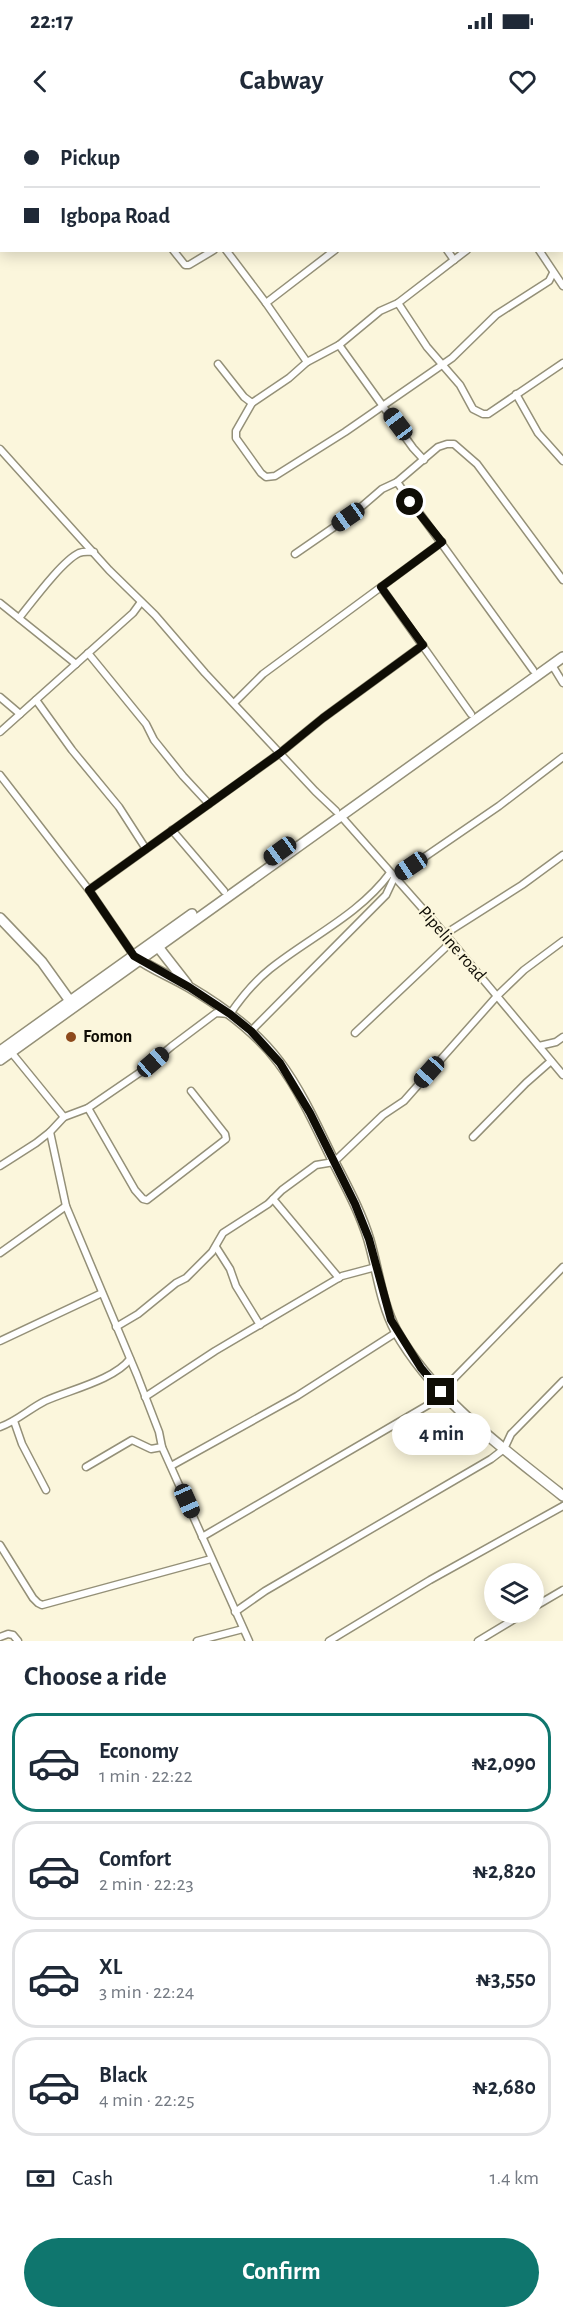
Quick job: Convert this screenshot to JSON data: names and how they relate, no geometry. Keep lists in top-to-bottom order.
{
  "streets": {
    "street": ["Pipeline road"]
  },
  "places": ["Fomon"],
  "page": {
    "status": "22:17",
    "header": "Cabway",
    "banner": ["Pickup", "Igbopa Road"],
    "bubble": "4 min",
    "heading": "Choose a ride",
    "list": [
      {
        "name": "Economy",
        "note": "1 min · 22:22",
        "value": "₦2,090"
      },
      {
        "name": "Comfort",
        "note": "2 min · 22:23",
        "value": "₦2,820"
      },
      {
        "name": "XL",
        "note": "3 min · 22:24",
        "value": "₦3,550"
      },
      {
        "name": "Black",
        "note": "4 min · 22:25",
        "value": "₦2,680"
      }
    ],
    "pay": ["Cash", "1.4 km"],
    "buttons": "Confirm"
  }
}
